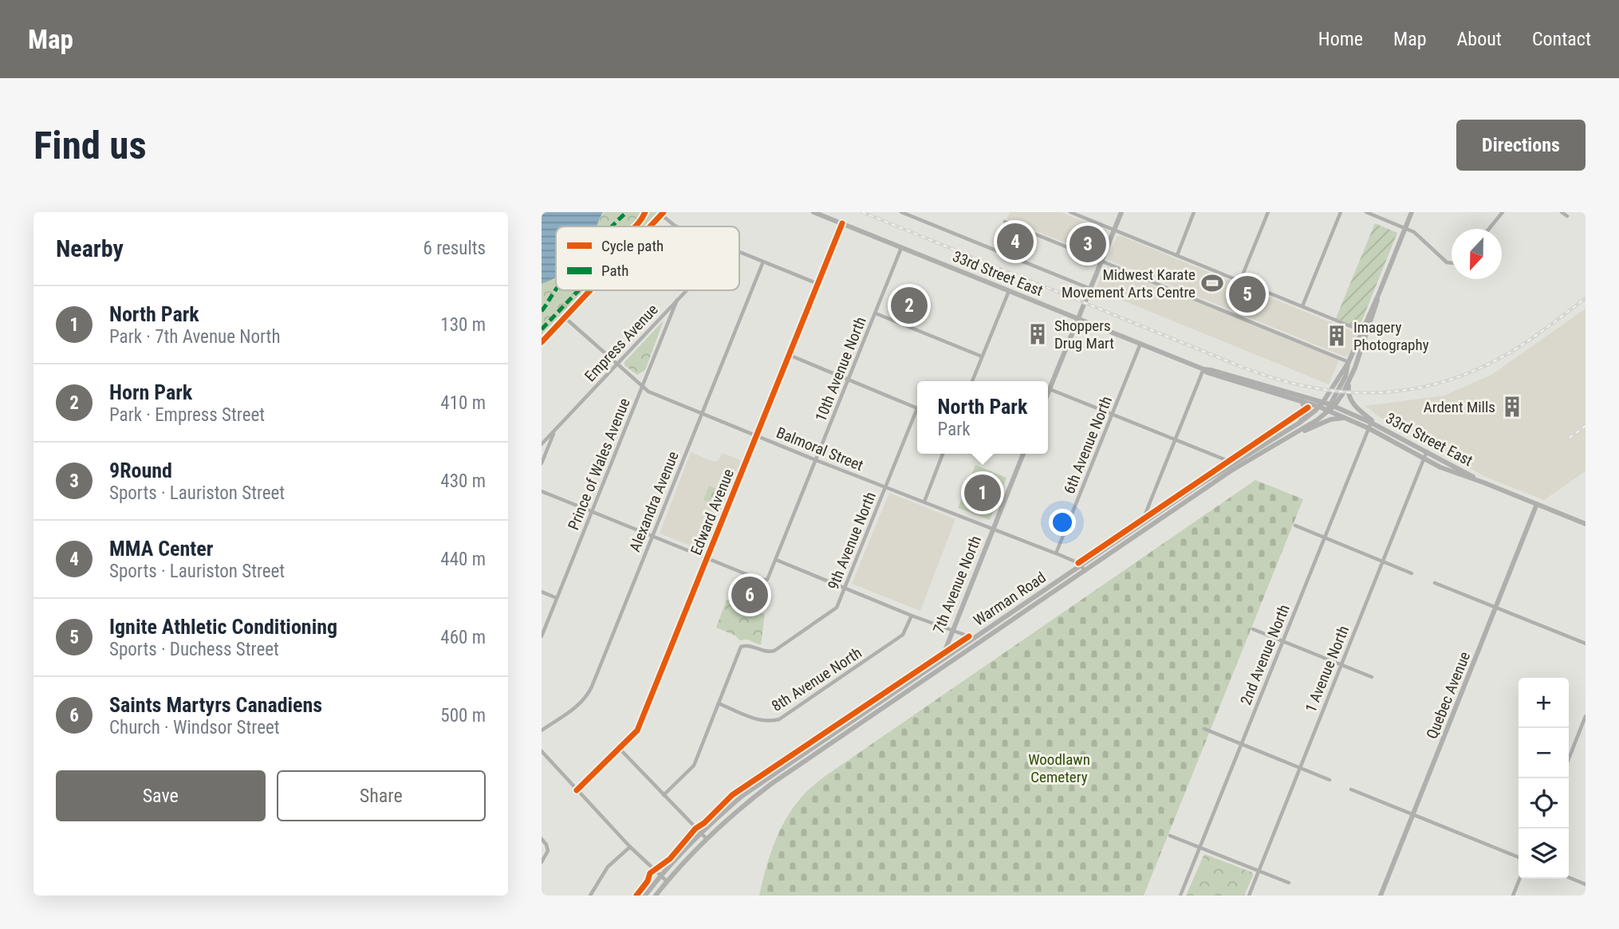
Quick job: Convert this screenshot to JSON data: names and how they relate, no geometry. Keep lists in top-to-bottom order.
{
  "streets": {
    "main road": [
      "33rd Street East",
      "7th Avenue North",
      "Warman Road",
      "Quebec Avenue"
    ],
    "street": [
      "Empress Avenue",
      "10th Avenue North",
      "6th Avenue North",
      "Balmoral Street",
      "Prince of Wales Avenue",
      "Alexandra Avenue",
      "Edward Avenue",
      "9th Avenue North",
      "2nd Avenue North",
      "1 Avenue North",
      "8th Avenue North"
    ]
  },
  "crossings": [
    ["33rd Street East", "10th Avenue North"],
    ["33rd Street East", "6th Avenue North"],
    ["33rd Street East", "Edward Avenue"],
    ["33rd Street East", "Warman Road"],
    ["33rd Street East", "2nd Avenue North"],
    ["33rd Street East", "1 Avenue North"],
    ["33rd Street East", "Quebec Avenue"],
    ["Empress Avenue", "Balmoral Street"],
    ["Empress Avenue", "Prince of Wales Avenue"],
    ["10th Avenue North", "Balmoral Street"],
    ["10th Avenue North", "Edward Avenue"],
    ["6th Avenue North", "Balmoral Street"],
    ["Balmoral Street", "Prince of Wales Avenue"],
    ["Balmoral Street", "Alexandra Avenue"],
    ["Balmoral Street", "Edward Avenue"],
    ["Balmoral Street", "9th Avenue North"],
    ["Balmoral Street", "7th Avenue North"],
    ["Balmoral Street", "Warman Road"],
    ["9th Avenue North", "8th Avenue North"],
    ["7th Avenue North", "Warman Road"]
  ],
  "parks": ["Woodlawn Cemetery"],
  "places": {
    "sports": ["Midwest Karate Movement Arts Centre"],
    "building": ["Shoppers Drug Mart", "Imagery Photography", "Ardent Mills"]
  },
  "legend": ["Cycle path", "Path"],
  "north": "bottom",
  "page": {
    "header": "Map",
    "nav": [
      "Home",
      "Map",
      "About",
      "Contact"
    ],
    "buttons": [
      "Directions",
      ["Save", "Share"]
    ],
    "title": "Find us",
    "heading": ["Nearby", "6 results"],
    "pins": [
      "4",
      "3",
      "5",
      "2",
      "1",
      "6"
    ],
    "list": [
      {
        "mark": "1",
        "name": "North Park",
        "note": "Park · 7th Avenue North",
        "value": "130 m"
      },
      {
        "mark": "2",
        "name": "Horn Park",
        "note": "Park · Empress Street",
        "value": "410 m"
      },
      {
        "mark": "3",
        "name": "9Round",
        "note": "Sports · Lauriston Street",
        "value": "430 m"
      },
      {
        "mark": "4",
        "name": "MMA Center",
        "note": "Sports · Lauriston Street",
        "value": "440 m"
      },
      {
        "mark": "5",
        "name": "Ignite Athletic Conditioning",
        "note": "Sports · Duchess Street",
        "value": "460 m"
      },
      {
        "mark": "6",
        "name": "Saints Martyrs Canadiens",
        "note": "Church · Windsor Street",
        "value": "500 m"
      }
    ],
    "popup": ["North Park", "Park"],
    "map_buttons": ["+", "−"]
  }
}
